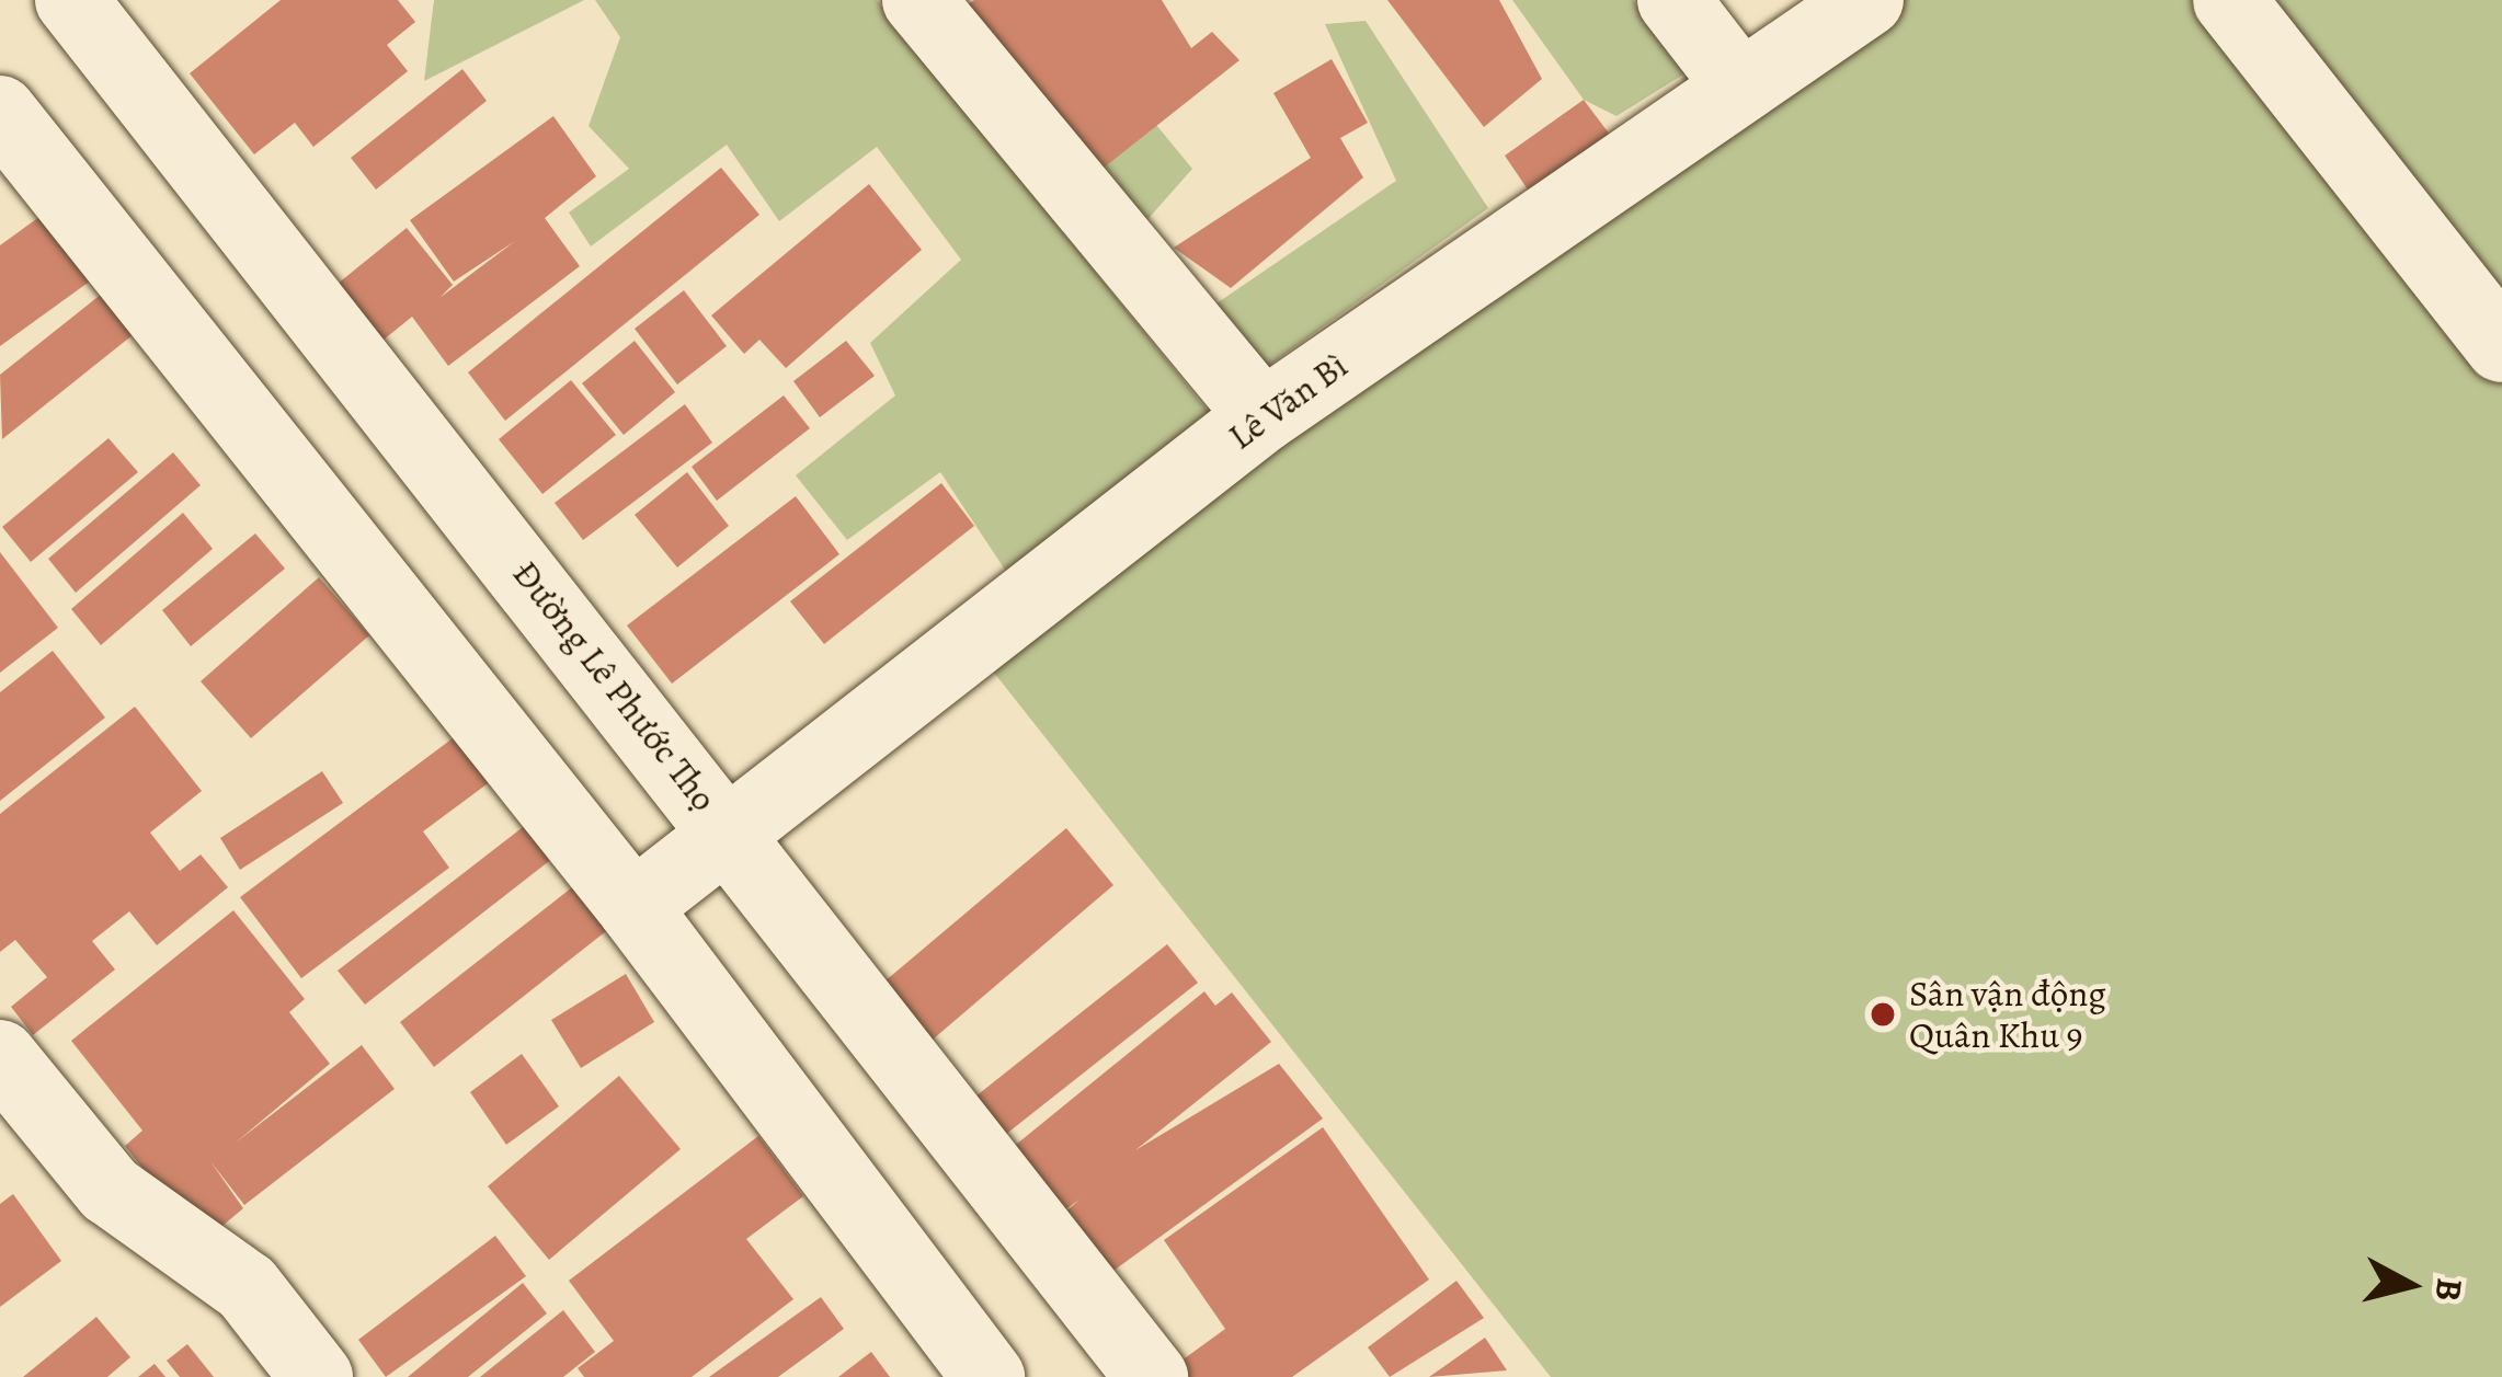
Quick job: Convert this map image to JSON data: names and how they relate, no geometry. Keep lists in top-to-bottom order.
{
  "streets": {
    "street": ["Lê Văn Bì", "Đường Lê Phước Thọ"]
  },
  "crossings": [
    ["Lê Văn Bì", "Đường Lê Phước Thọ"]
  ],
  "places": ["Sân vận động Quân Khu 9"],
  "north": "right"
}
